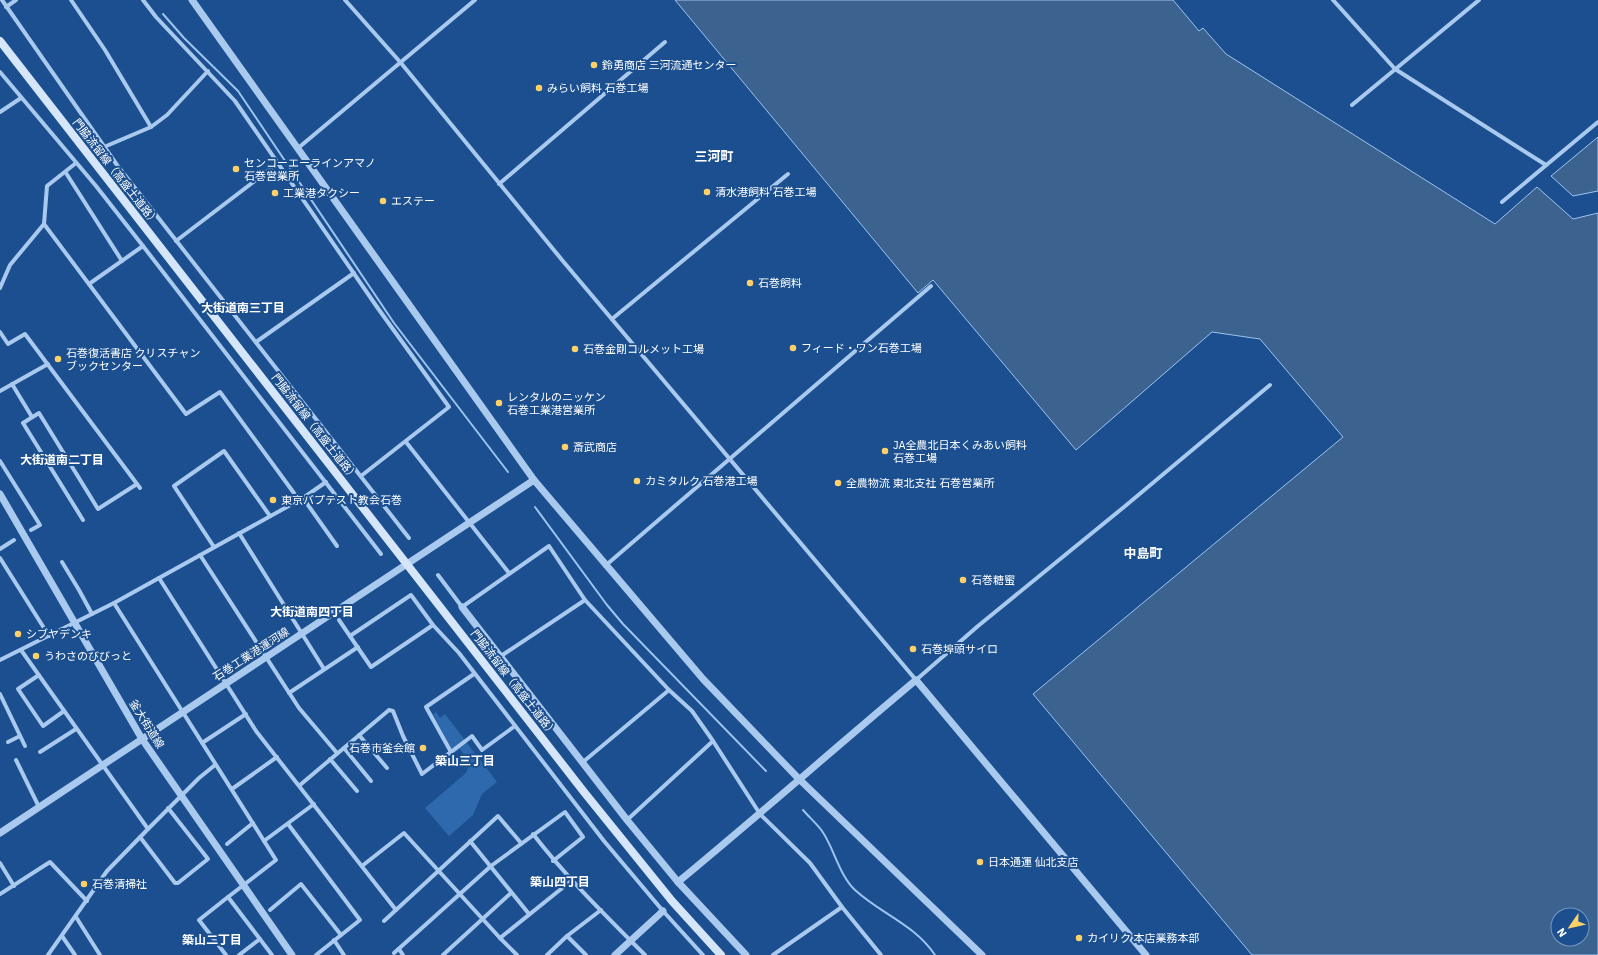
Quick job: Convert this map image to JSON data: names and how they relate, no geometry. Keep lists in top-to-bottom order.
{
  "streets": {
    "main road": ["門脇流留線（高盛土道路）"],
    "street": ["石巻工業港運河線", "釜大街道線"]
  },
  "crossings": [
    ["門脇流留線（高盛土道路）", "石巻工業港運河線"],
    ["石巻工業港運河線", "釜大街道線"]
  ],
  "districts": [
    "三河町",
    "大街道南三丁目",
    "大街道南二丁目",
    "中島町",
    "大街道南四丁目",
    "築山三丁目",
    "築山四丁目",
    "築山二丁目"
  ],
  "places": [
    "鈴勇商店 三河流通センター",
    "みらい飼料 石巻工場",
    "センコーエーラインアマノ 石巻営業所",
    "清水港飼料 石巻工場",
    "工業港タクシー",
    "エステー",
    "石巻飼料",
    "フィード・ワン石巻工場",
    "石巻金剛コルメット工場",
    "石巻復活書店 クリスチャン ブックセンター",
    "レンタルのニッケン 石巻工業港営業所",
    "斎武商店",
    "JA全農北日本くみあい飼料 石巻工場",
    "カミタルク 石巻港工場",
    "全農物流 東北支社 石巻営業所",
    "東京バプテスト教会石巻",
    "石巻糖蜜",
    "シブヤデンキ",
    "石巻埠頭サイロ",
    "うわさのびびっと",
    "石巻市釜会館",
    "日本通運 仙北支店",
    "石巻清掃社",
    "カイリク 本店業務本部"
  ],
  "north": "bottom left"
}
